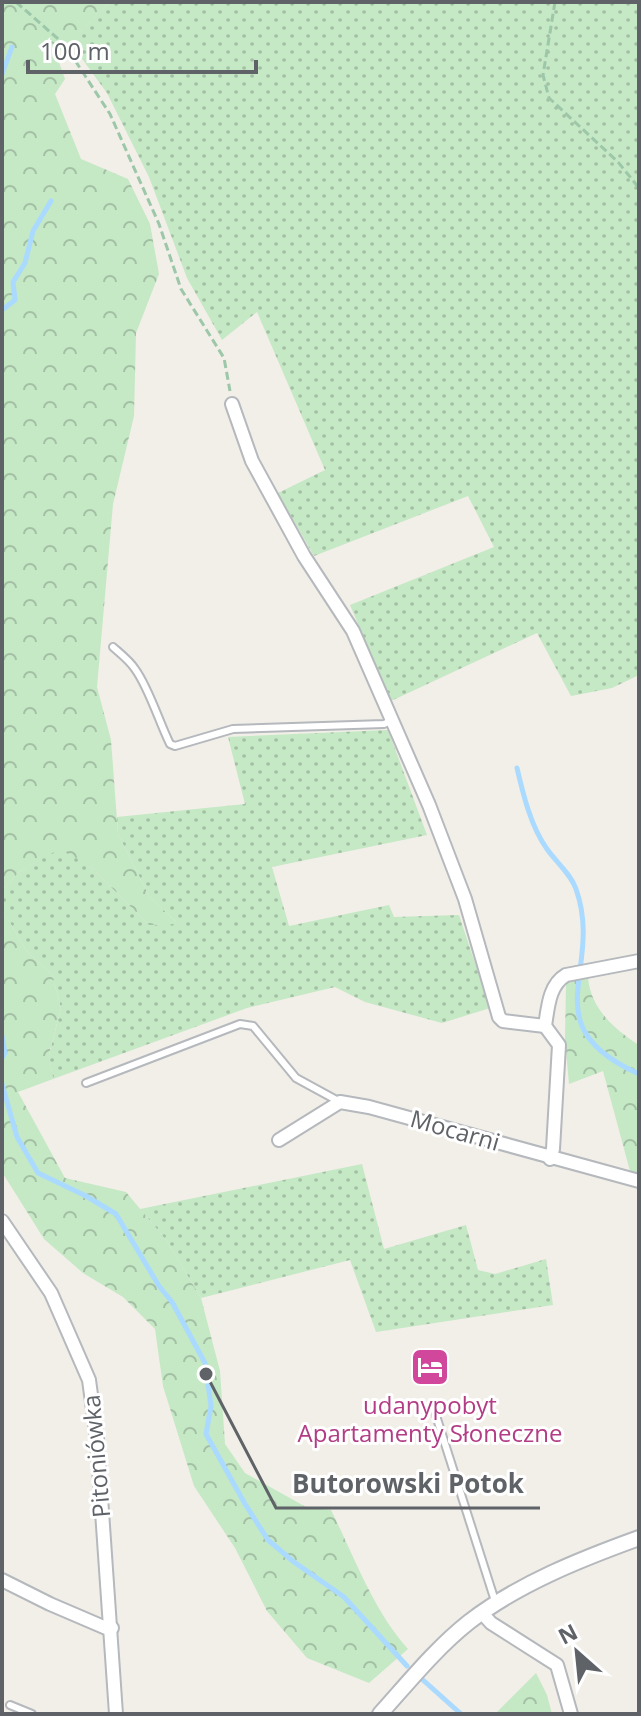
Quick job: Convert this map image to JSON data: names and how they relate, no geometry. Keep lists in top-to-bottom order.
{
  "streets": {
    "street": ["Mocarni", "Pitoniówka"]
  },
  "places": {
    "hotel": ["udanypobyt Apartamenty Słoneczne"],
    "other": ["Butorowski Potok"]
  },
  "scale_bar": "100 m",
  "north": "top left"
}
